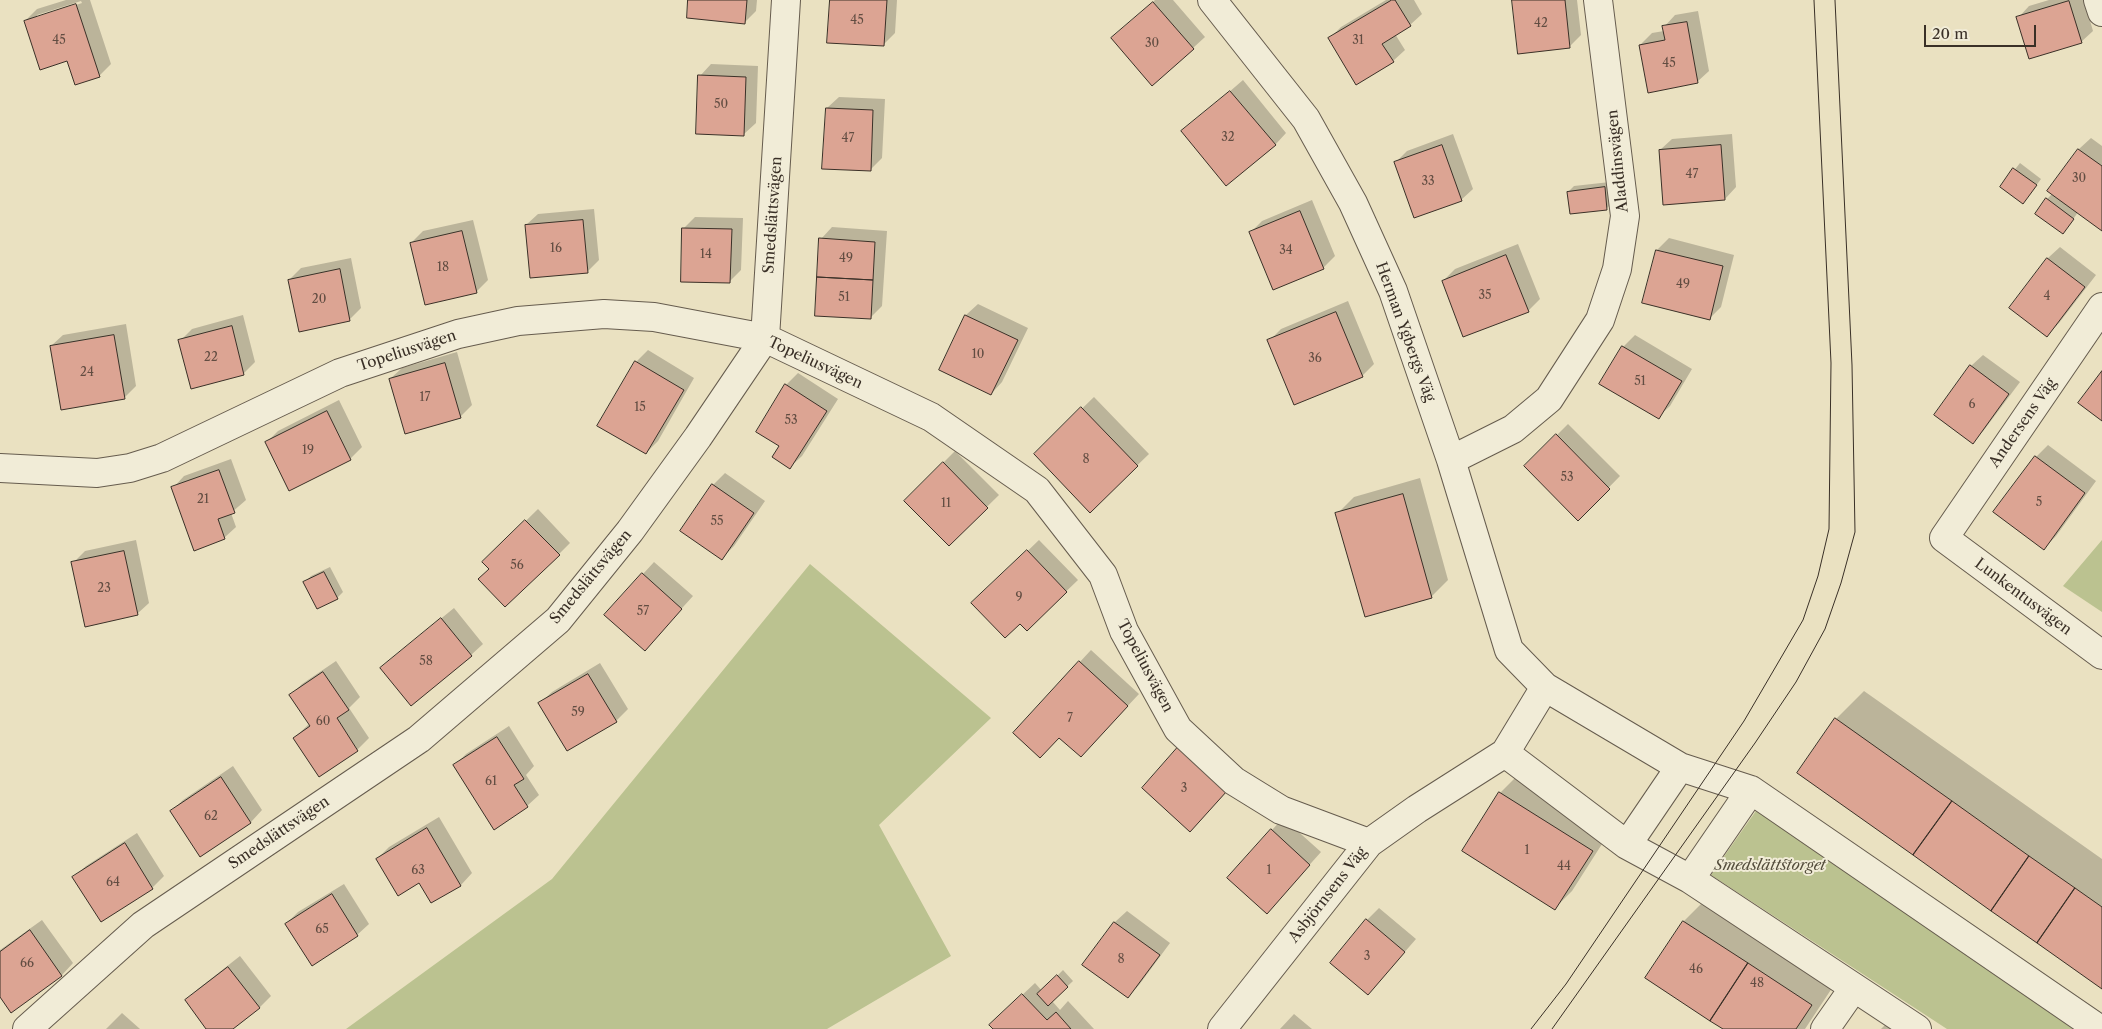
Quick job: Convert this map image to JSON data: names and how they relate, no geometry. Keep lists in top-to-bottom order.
{
  "streets": {
    "street": [
      "Aladdinsvägen",
      "Smedslättsvägen",
      "Herman Ygbergs Väg",
      "Topeliusvägen",
      "Andersens Väg",
      "Lunkentusvägen",
      "Asbjörnsens Väg"
    ]
  },
  "crossings": [
    ["Aladdinsvägen", "Herman Ygbergs Väg"],
    ["Smedslättsvägen", "Topeliusvägen"],
    ["Topeliusvägen", "Asbjörnsens Väg"],
    ["Andersens Väg", "Lunkentusvägen"]
  ],
  "parks": ["Smedslättstorget"],
  "house_numbers": [
    "45",
    "42",
    "45",
    "31",
    "30",
    "45",
    "50",
    "32",
    "47",
    "47",
    "30",
    "33",
    "16",
    "34",
    "14",
    "49",
    "18",
    "49",
    "35",
    "4",
    "51",
    "20",
    "10",
    "22",
    "36",
    "24",
    "51",
    "17",
    "6",
    "15",
    "53",
    "19",
    "8",
    "53",
    "21",
    "5",
    "11",
    "55",
    "56",
    "23",
    "9",
    "57",
    "58",
    "59",
    "7",
    "60",
    "61",
    "3",
    "62",
    "1",
    "44",
    "63",
    "1",
    "64",
    "65",
    "3",
    "8",
    "66",
    "46",
    "48"
  ],
  "scale_bar": "20 m"
}
